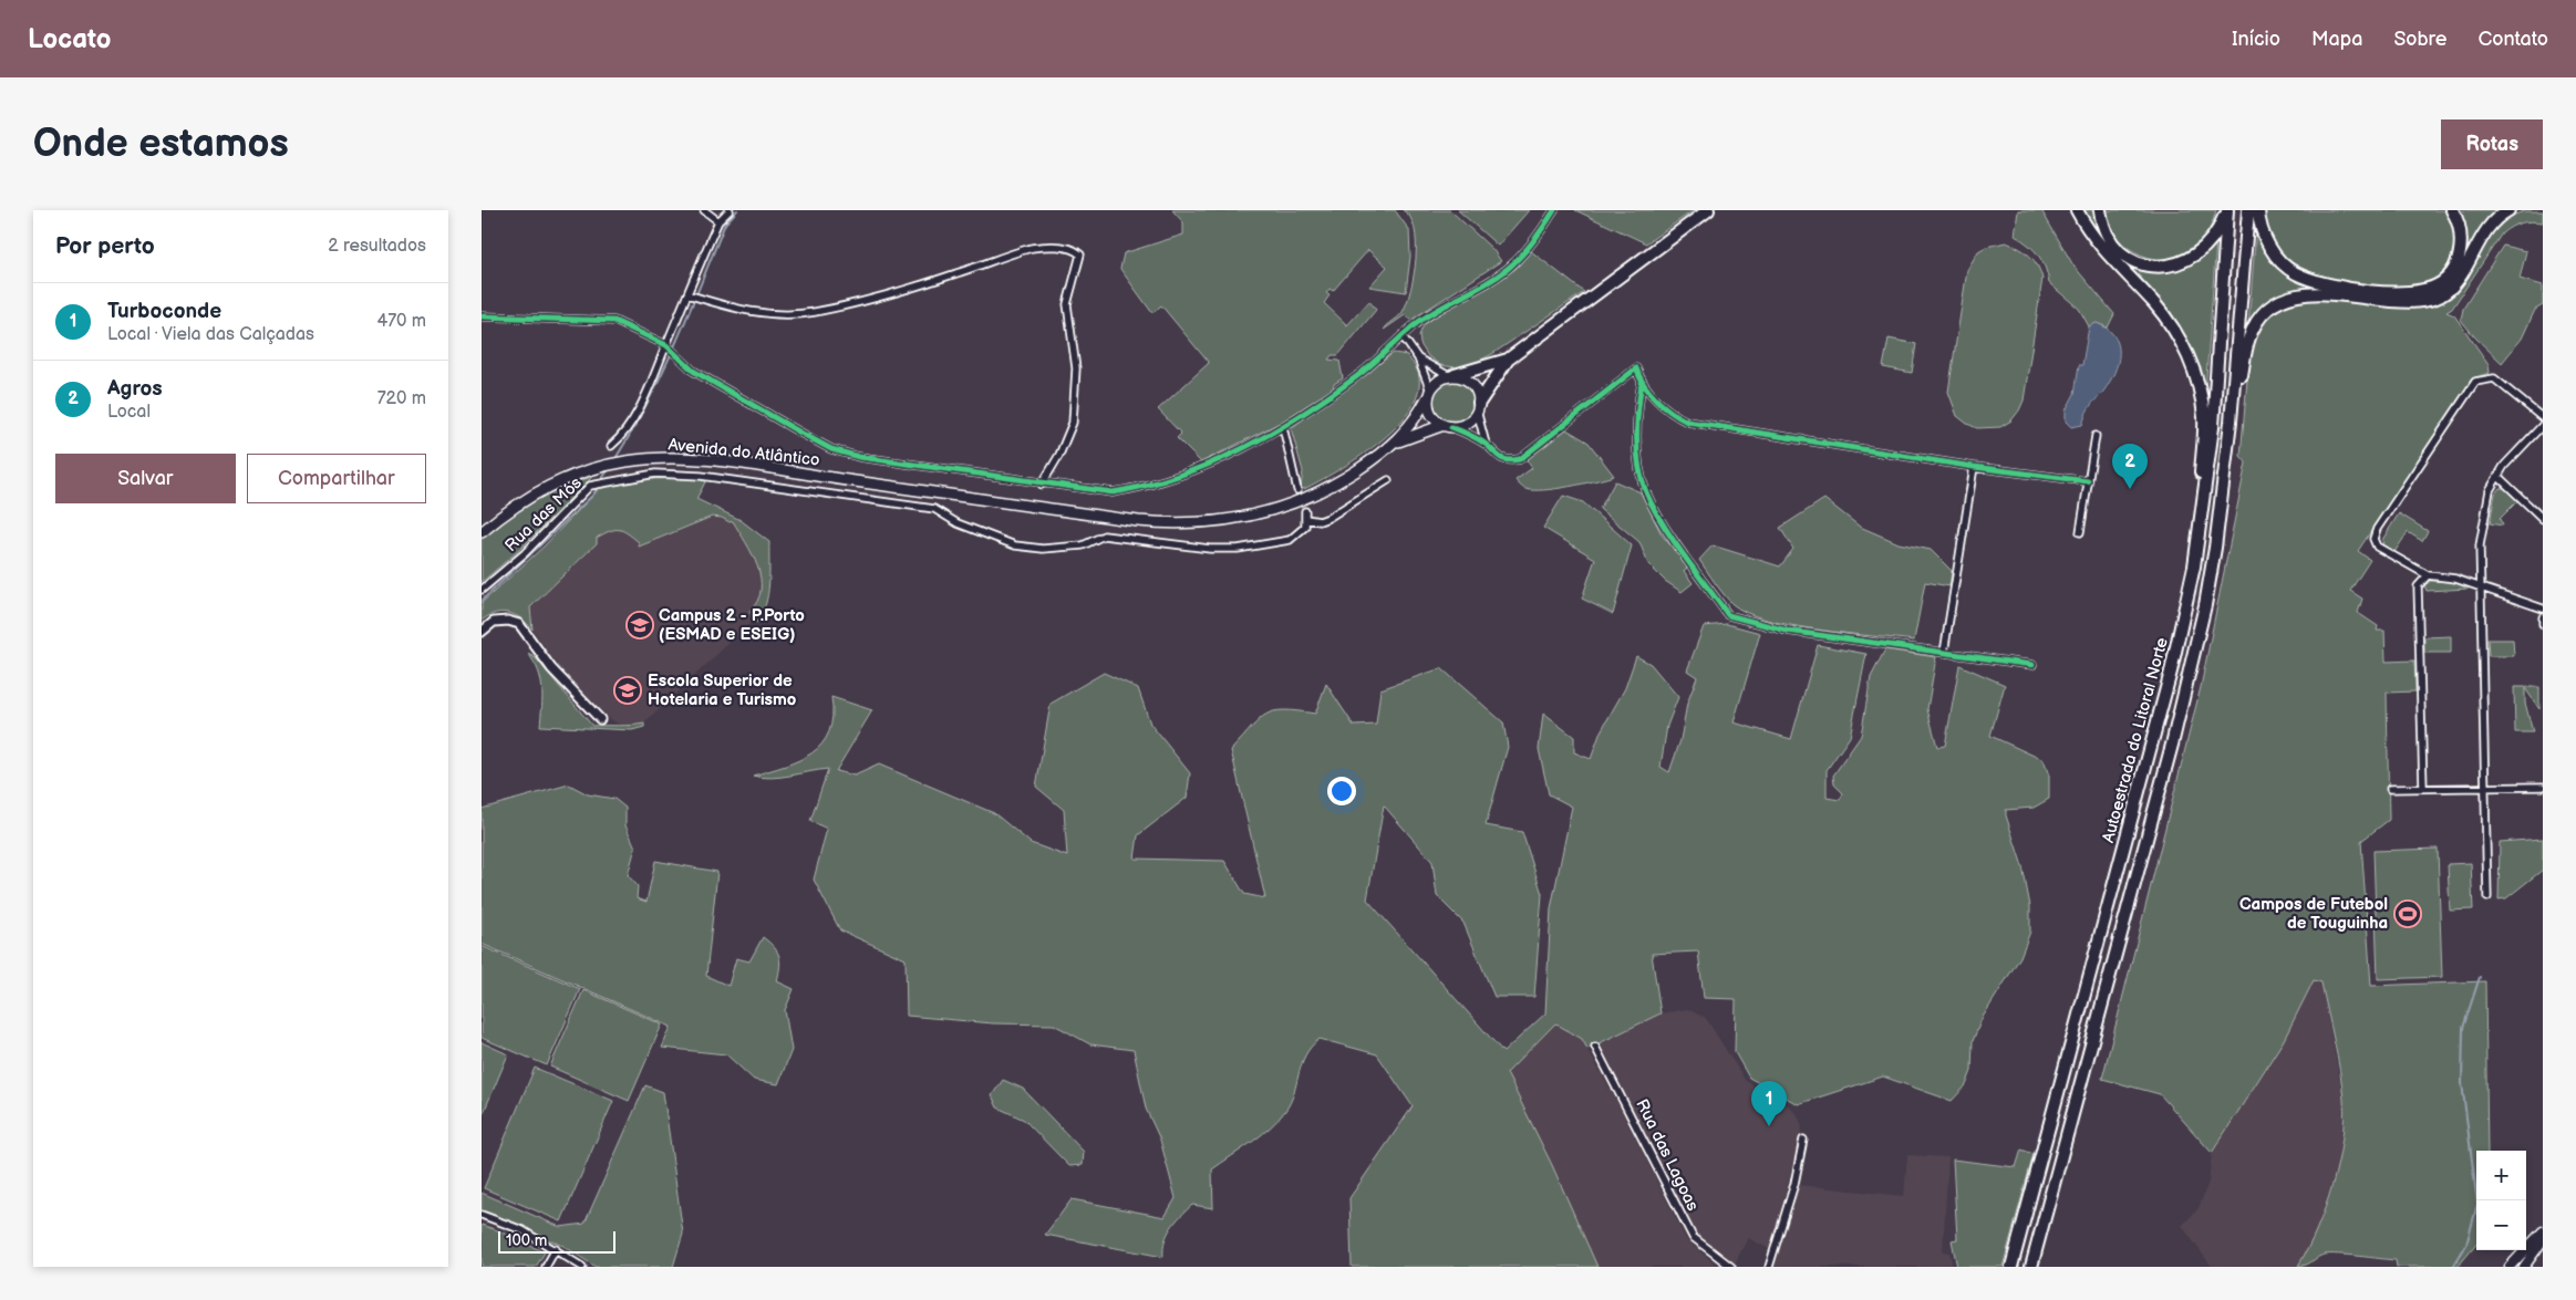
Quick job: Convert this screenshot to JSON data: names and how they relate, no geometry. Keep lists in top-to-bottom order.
{
  "streets": {
    "highway": ["Autoestrada do Litoral Norte"],
    "main road": ["Avenida do Atlântico"],
    "street": ["Rua das Mós", "Rua das Lagoas"]
  },
  "places": {
    "school or university": ["Campus 2 - P.Porto (ESMAD e ESEIG)", "Escola Superior de Hotelaria e Turismo"],
    "sports": ["Campos de Futebol de Touguinha"]
  },
  "scale_bar": "100 m",
  "page": {
    "header": "Locato",
    "nav": [
      "Início",
      "Mapa",
      "Sobre",
      "Contato"
    ],
    "buttons": [
      "Rotas",
      ["Salvar", "Compartilhar"]
    ],
    "title": "Onde estamos",
    "heading": ["Por perto", "2 resultados"],
    "list": [
      {
        "mark": "1",
        "name": "Turboconde",
        "note": "Local · Viela das Calçadas",
        "value": "470 m"
      },
      {
        "mark": "2",
        "name": "Agros",
        "note": "Local",
        "value": "720 m"
      }
    ],
    "pins": ["2", "1"],
    "map_buttons": ["+", "−"],
    "scale": "100 m"
  }
}
